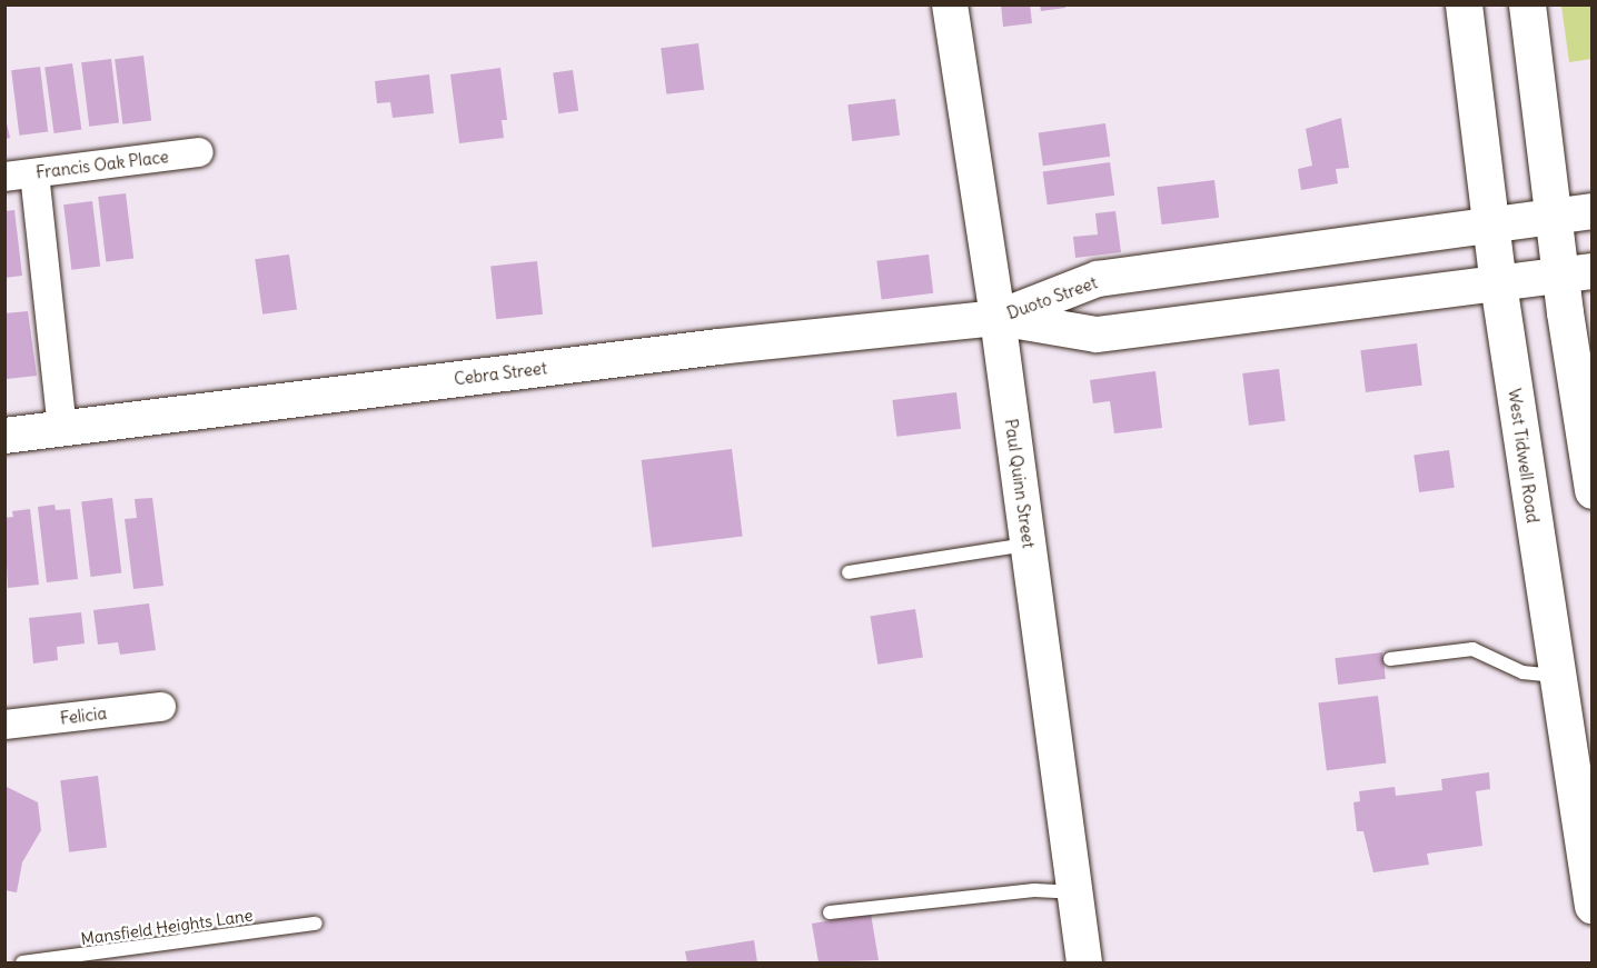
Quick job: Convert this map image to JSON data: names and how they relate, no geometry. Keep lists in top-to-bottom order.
{
  "streets": {
    "main road": ["West Tidwell Road"],
    "street": [
      "Francis Oak Place",
      "Duoto Street",
      "Cebra Street",
      "Paul Quinn Street",
      "Felicia"
    ],
    "lane": ["Mansfield Heights Lane"]
  },
  "crossings": [
    ["Duoto Street", "Cebra Street"],
    ["Duoto Street", "West Tidwell Road"],
    ["Duoto Street", "Paul Quinn Street"],
    ["Cebra Street", "Paul Quinn Street"]
  ]
}
